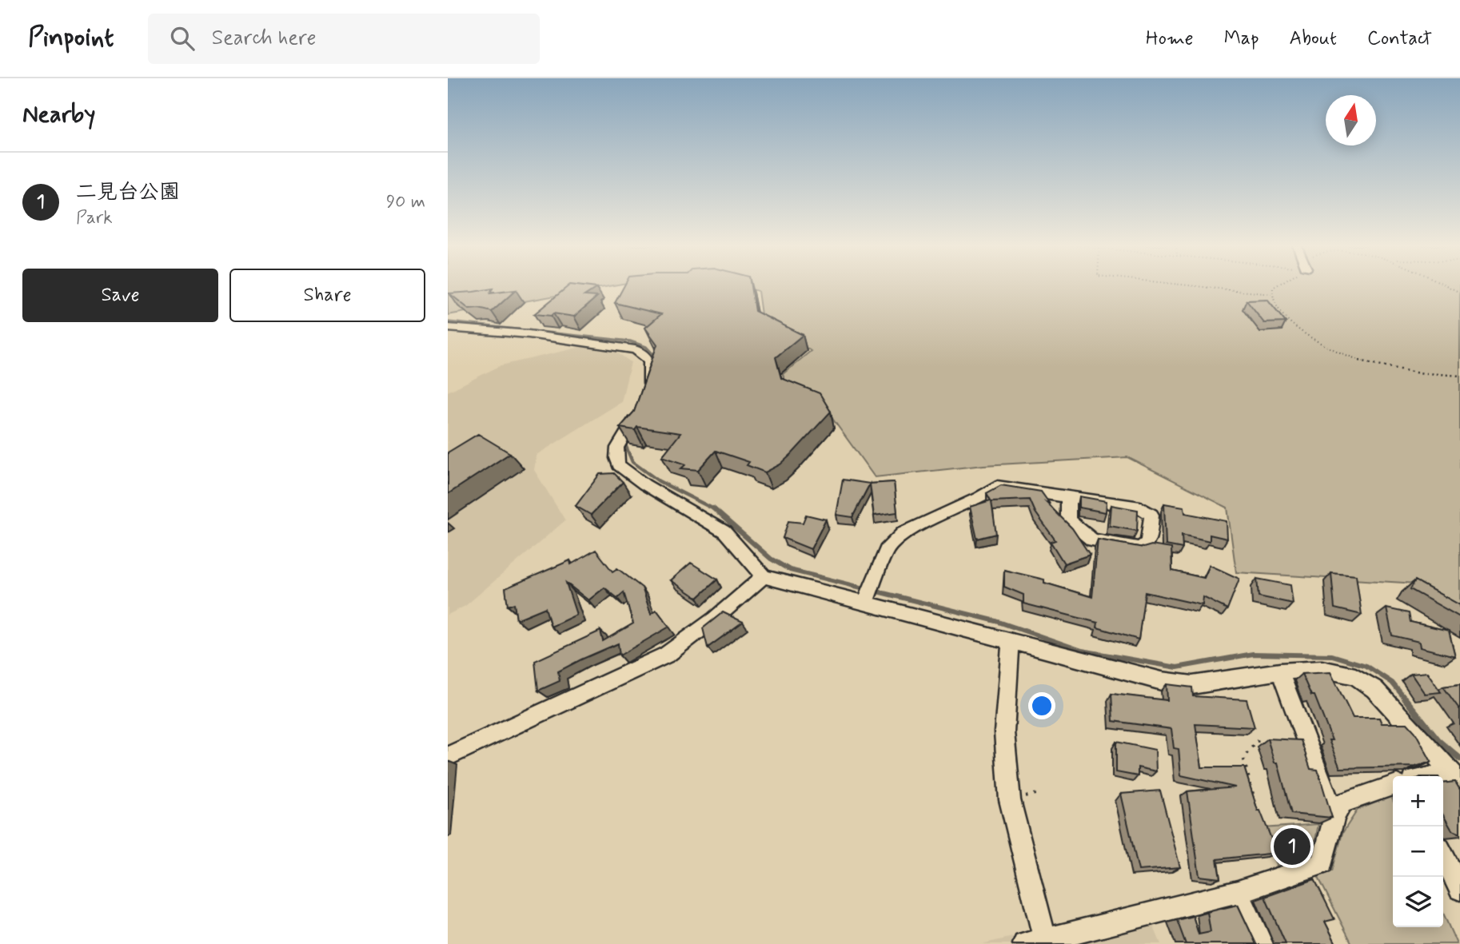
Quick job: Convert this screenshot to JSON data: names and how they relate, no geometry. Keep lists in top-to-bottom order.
{
  "north": "top",
  "page": {
    "header": "Pinpoint",
    "search": "Search here",
    "nav": [
      "Home",
      "Map",
      "About",
      "Contact"
    ],
    "heading": "Nearby",
    "list": [
      {
        "mark": "1",
        "name": "二見台公園",
        "note": "Park",
        "value": "90 m"
      }
    ],
    "buttons": ["Save", "Share"],
    "map_buttons": ["+", "−"],
    "pins": "1"
  }
}
